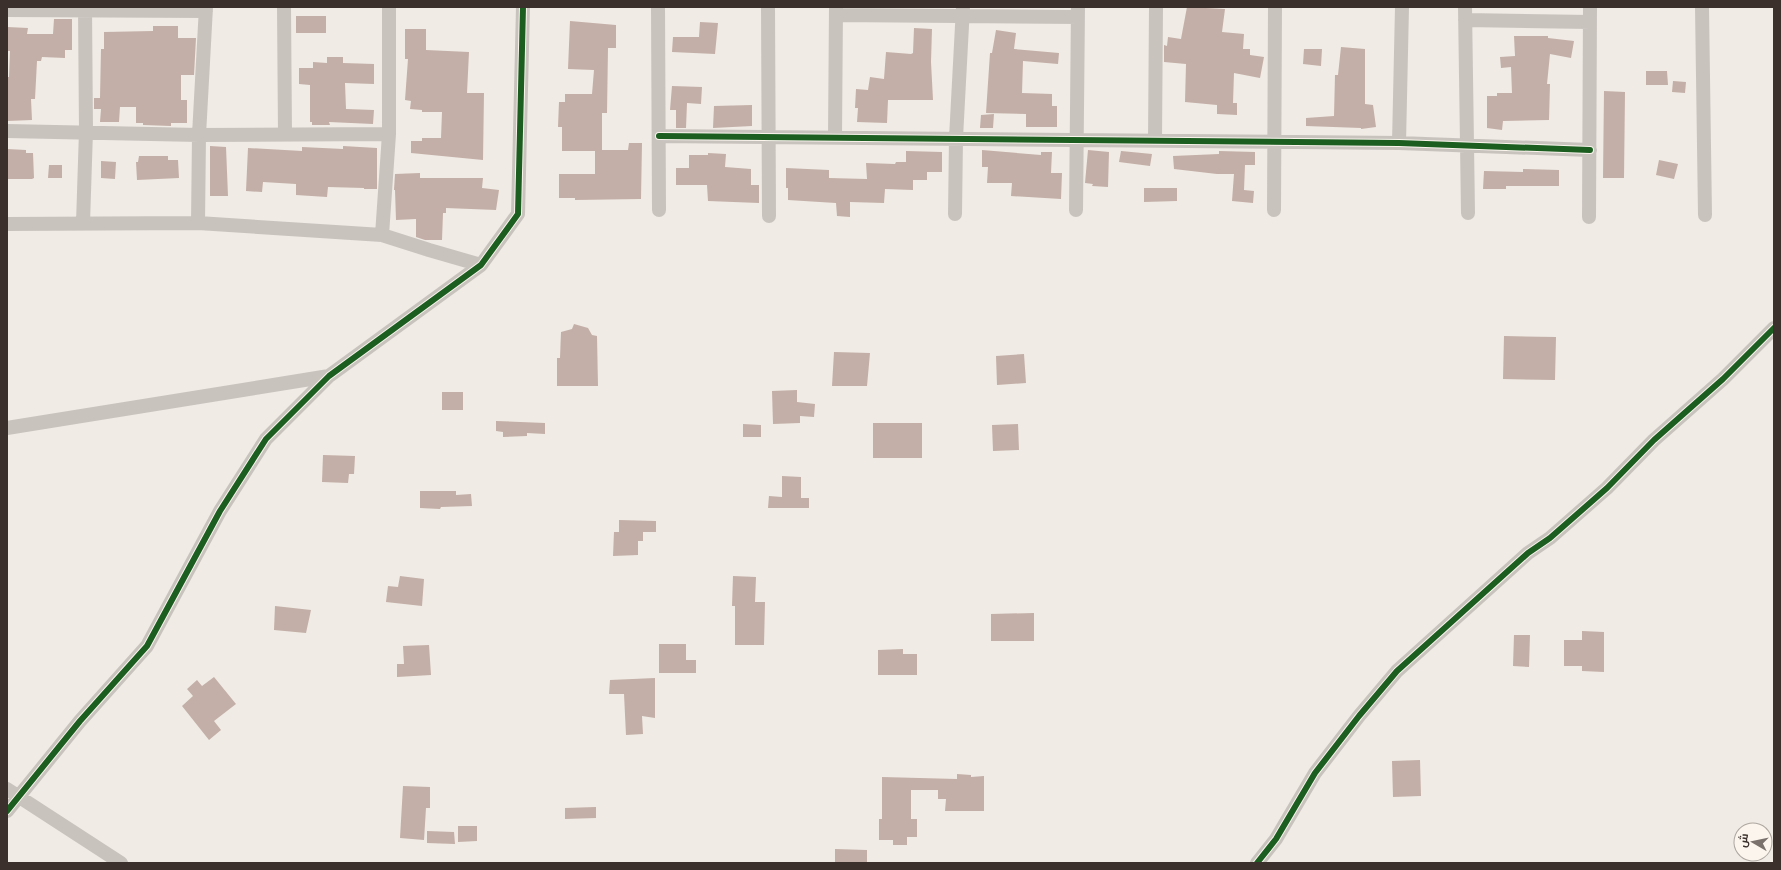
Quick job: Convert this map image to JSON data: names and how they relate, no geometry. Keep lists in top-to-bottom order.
{
  "north": "left"
}
